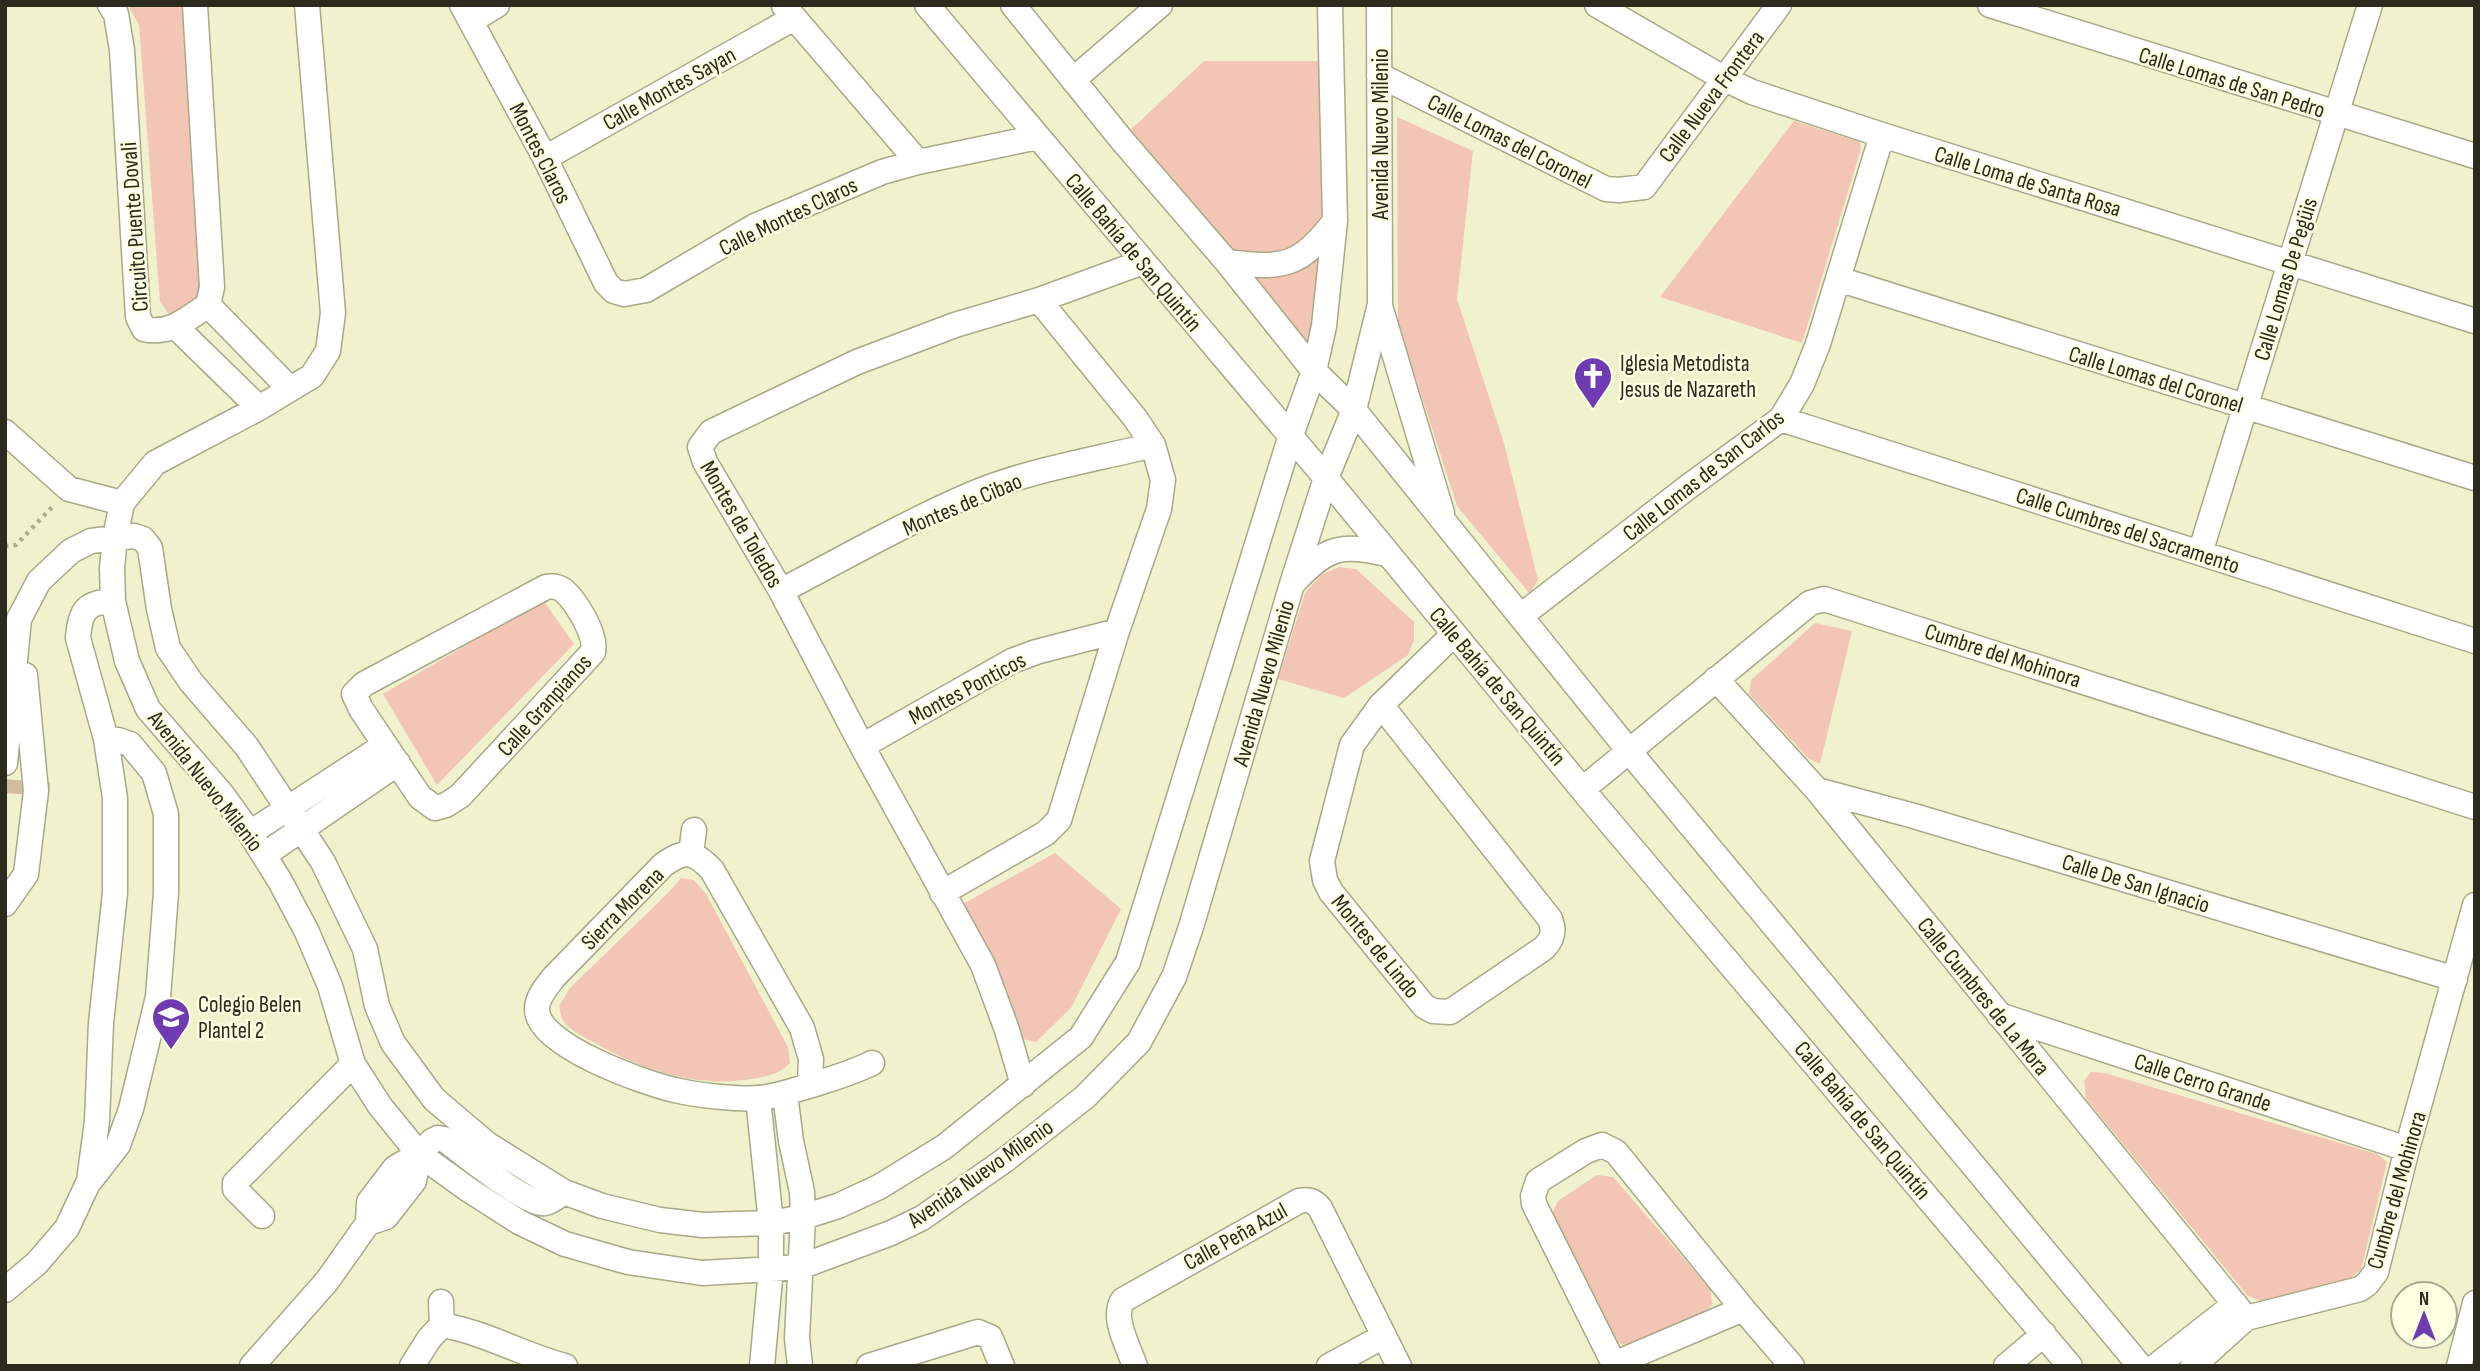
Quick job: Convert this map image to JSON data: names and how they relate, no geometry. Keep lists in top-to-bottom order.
{
  "streets": {
    "street": [
      "Calle Lomas de San Pedro",
      "Calle Montes Sayan",
      "Calle Nueva Frontera",
      "Avenida Nuevo Milenio",
      "Calle Lomas del Coronel",
      "Montes Claros",
      "Calle Loma de Santa Rosa",
      "Calle Montes Claros",
      "Circuito Puente Dovali",
      "Calle Bahía de San Quintín",
      "Calle Lomas De Pegüis",
      "Calle Lomas de San Carlos",
      "Montes de Cibao",
      "Montes de Toledos",
      "Calle Cumbres del Sacramento",
      "Cumbre del Mohinora",
      "Montes Ponticos",
      "Calle Granpianos",
      "Calle De San Ignacio",
      "Sierra Morena",
      "Montes de Lindo",
      "Calle Cumbres de La Mora",
      "Calle Cerro Grande",
      "Calle Peña Azul"
    ]
  },
  "crossings": [
    ["Calle Lomas de San Pedro", "Calle Lomas De Pegüis"],
    ["Calle Montes Sayan", "Montes Claros"],
    ["Calle Nueva Frontera", "Calle Lomas del Coronel"],
    ["Calle Nueva Frontera", "Calle Loma de Santa Rosa"],
    ["Avenida Nuevo Milenio", "Calle Lomas del Coronel"],
    ["Avenida Nuevo Milenio", "Calle Bahía de San Quintín"],
    ["Avenida Nuevo Milenio", "Montes de Toledos"],
    ["Calle Lomas del Coronel", "Calle Lomas De Pegüis"],
    ["Calle Lomas del Coronel", "Calle Lomas de San Carlos"],
    ["Montes Claros", "Calle Montes Claros"],
    ["Calle Loma de Santa Rosa", "Calle Lomas De Pegüis"],
    ["Calle Loma de Santa Rosa", "Calle Lomas de San Carlos"],
    ["Calle Montes Claros", "Calle Bahía de San Quintín"],
    ["Calle Bahía de San Quintín", "Montes de Toledos"],
    ["Calle Bahía de San Quintín", "Cumbre del Mohinora"],
    ["Calle Bahía de San Quintín", "Montes de Lindo"],
    ["Calle Lomas De Pegüis", "Calle Cumbres del Sacramento"],
    ["Calle Lomas de San Carlos", "Calle Cumbres del Sacramento"],
    ["Montes de Cibao", "Montes de Toledos"],
    ["Montes de Toledos", "Montes Ponticos"],
    ["Cumbre del Mohinora", "Calle De San Ignacio"],
    ["Cumbre del Mohinora", "Calle Cumbres de La Mora"],
    ["Cumbre del Mohinora", "Calle Cerro Grande"],
    ["Calle De San Ignacio", "Calle Cumbres de La Mora"],
    ["Calle Cumbres de La Mora", "Calle Cerro Grande"]
  ],
  "places": {
    "church": ["Iglesia Metodista Jesus de Nazareth"],
    "school or university": ["Colegio Belen Plantel 2"]
  },
  "north": "top"
}
